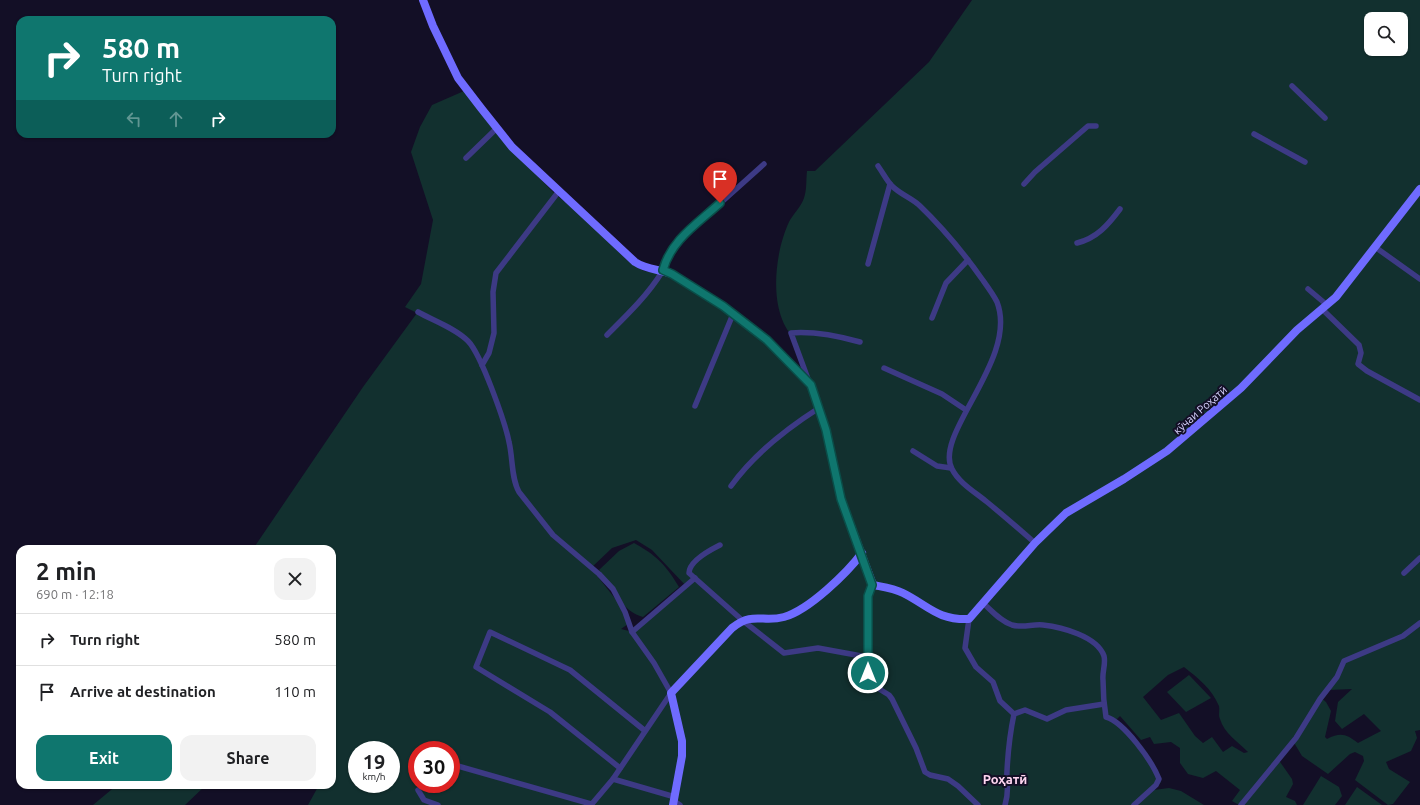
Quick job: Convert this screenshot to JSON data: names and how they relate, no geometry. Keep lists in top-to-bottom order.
{
  "streets": {
    "street": ["кӯчаи Роҳатӣ"]
  },
  "districts": ["Роҳатӣ"],
  "page": {
    "turn": ["580 m", "Turn right"],
    "heading": ["2 min", "690 m · 12:18"],
    "list": [
      {
        "name": "Turn right",
        "value": "580 m"
      },
      {
        "name": "Arrive at destination",
        "value": "110 m"
      }
    ],
    "buttons": ["Exit", "Share"],
    "speed": "19 km/h",
    "limit": "30"
  }
}
